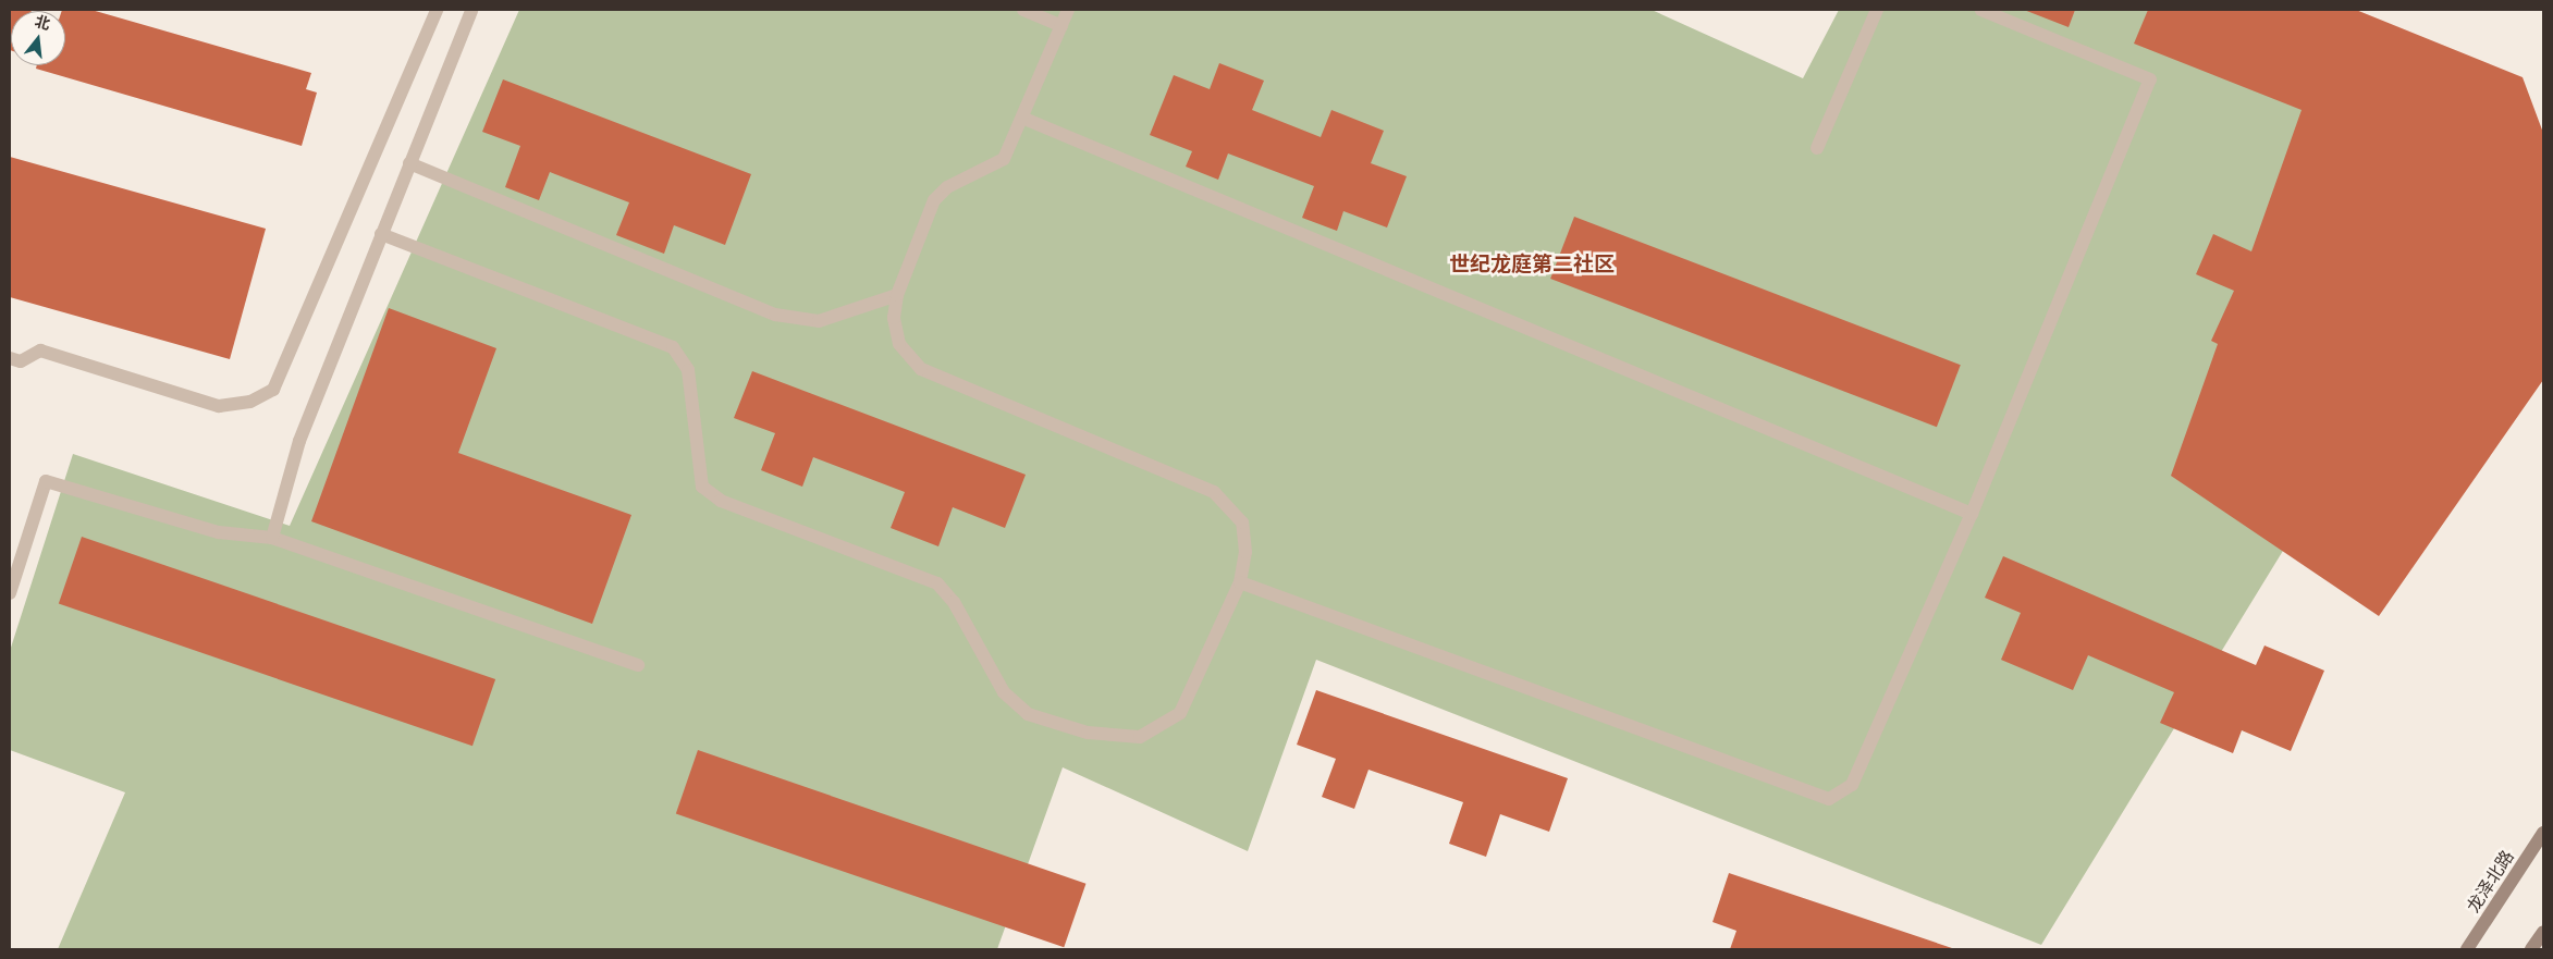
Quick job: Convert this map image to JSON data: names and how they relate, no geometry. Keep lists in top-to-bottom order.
{
  "streets": {
    "main road": ["龙泽北路"]
  },
  "districts": ["世纪龙庭第二社区"],
  "north": "top"
}
